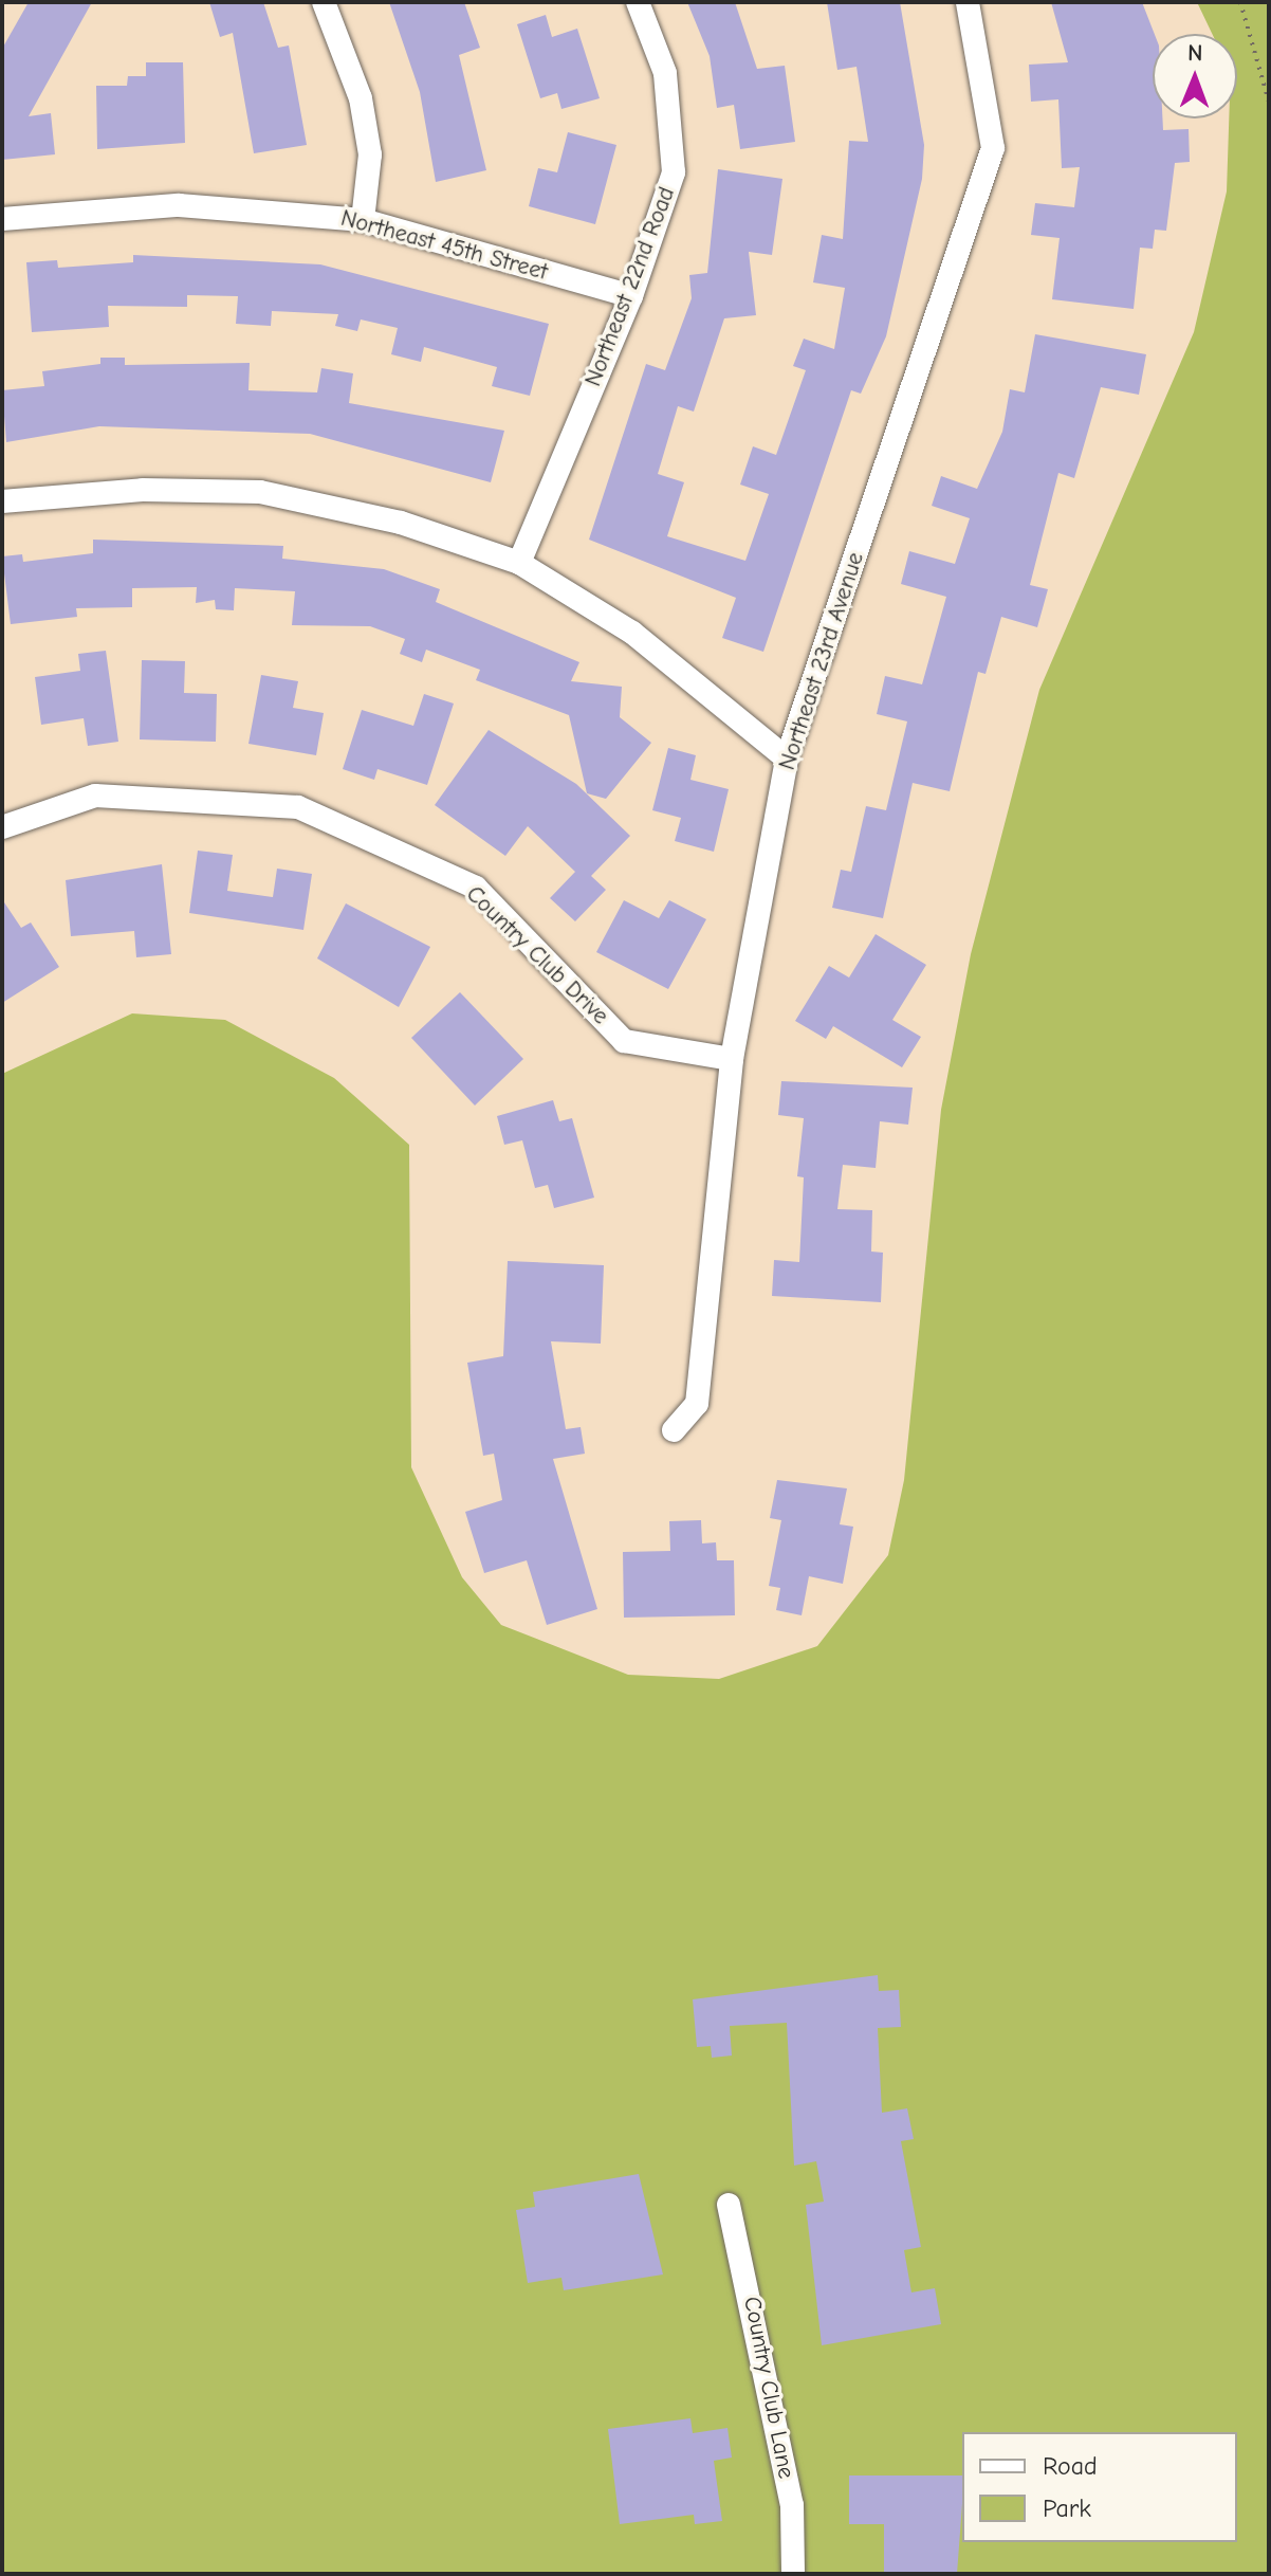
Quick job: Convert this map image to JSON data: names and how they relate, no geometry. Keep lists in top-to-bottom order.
{
  "streets": {
    "street": [
      "Northeast 45th Street",
      "Northeast 22nd Road",
      "Northeast 23rd Avenue",
      "Country Club Drive",
      "Country Club Lane"
    ]
  },
  "crossings": [
    ["Northeast 45th Street", "Northeast 22nd Road"],
    ["Northeast 23rd Avenue", "Country Club Drive"]
  ],
  "legend": ["Road", "Park"],
  "north": "top"
}
